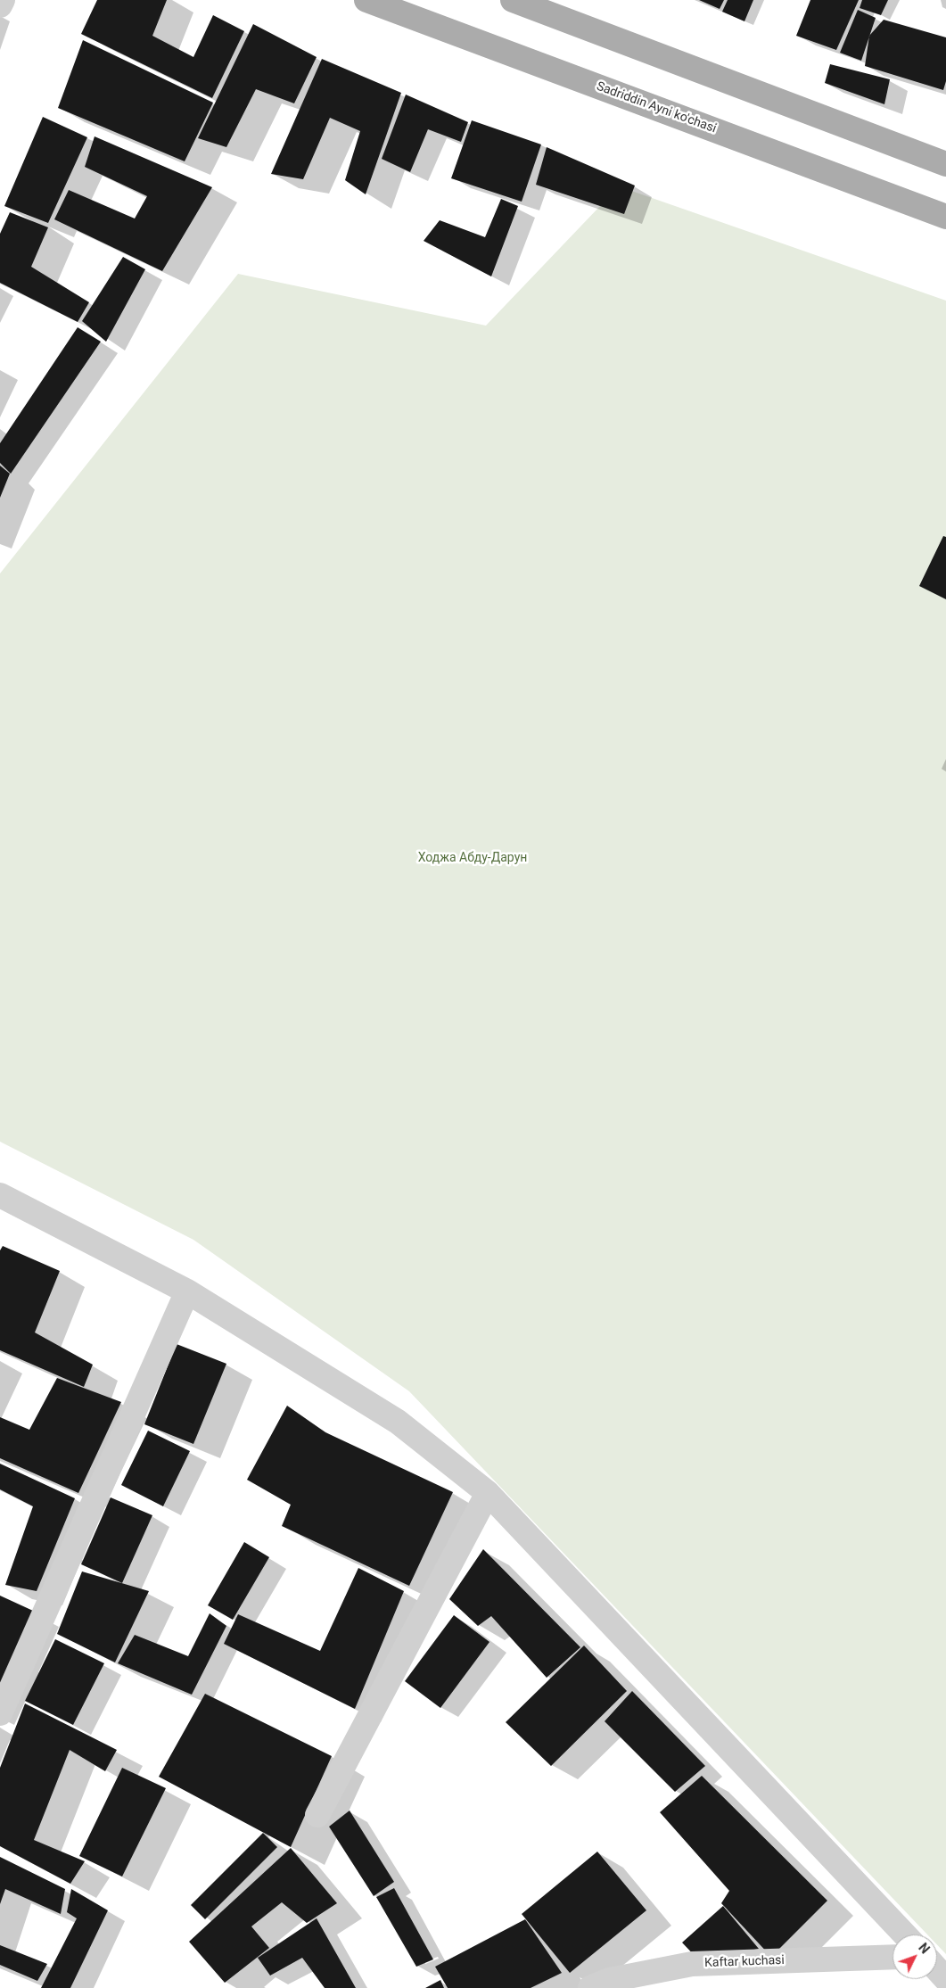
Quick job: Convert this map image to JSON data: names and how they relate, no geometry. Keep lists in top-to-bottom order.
{
  "streets": {
    "main road": ["Sadriddin Ayni ko'chasi"],
    "street": ["Kaftar kuchasi"]
  },
  "parks": ["Ходжа Абду-Дарун"],
  "north": "top right"
}
